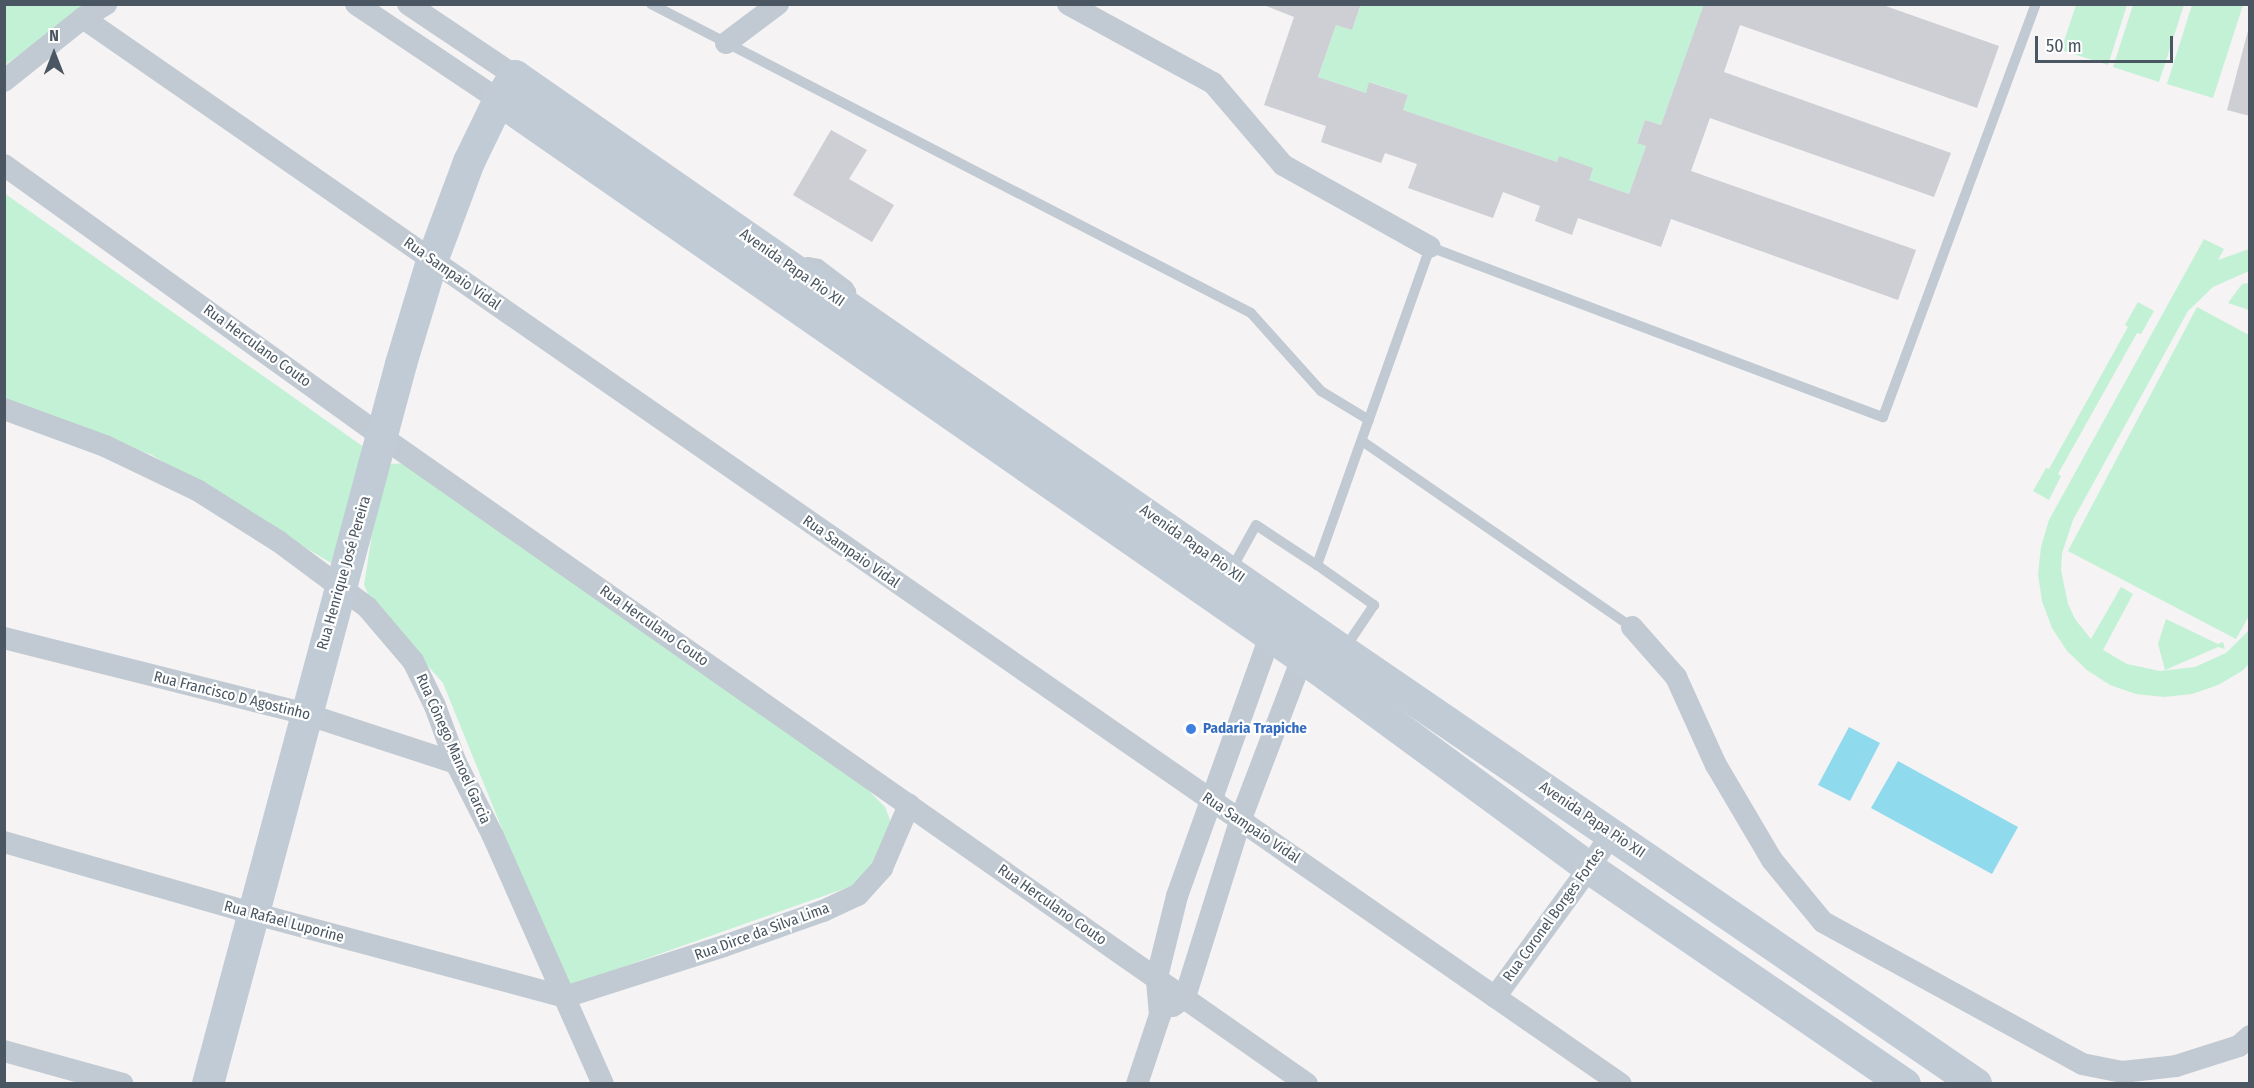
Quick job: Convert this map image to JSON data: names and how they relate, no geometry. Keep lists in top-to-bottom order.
{
  "streets": {
    "street": [
      "Avenida Papa Pio XII",
      "Rua Sampaio Vidal",
      "Rua Herculano Couto",
      "Rua Henrique José Pereira",
      "Rua Francisco D Agostinho",
      "Rua Cônego Manoel Garcia",
      "Rua Coronel Borges Fortes",
      "Rua Rafael Luporine",
      "Rua Dirce da Silva Lima"
    ]
  },
  "crossings": [
    ["Avenida Papa Pio XII", "Rua Henrique José Pereira"],
    ["Avenida Papa Pio XII", "Rua Coronel Borges Fortes"],
    ["Rua Sampaio Vidal", "Rua Henrique José Pereira"],
    ["Rua Sampaio Vidal", "Rua Coronel Borges Fortes"],
    ["Rua Herculano Couto", "Rua Henrique José Pereira"],
    ["Rua Herculano Couto", "Rua Dirce da Silva Lima"],
    ["Rua Henrique José Pereira", "Rua Francisco D Agostinho"],
    ["Rua Henrique José Pereira", "Rua Cônego Manoel Garcia"],
    ["Rua Henrique José Pereira", "Rua Rafael Luporine"],
    ["Rua Francisco D Agostinho", "Rua Cônego Manoel Garcia"],
    ["Rua Cônego Manoel Garcia", "Rua Rafael Luporine"],
    ["Rua Cônego Manoel Garcia", "Rua Dirce da Silva Lima"],
    ["Rua Rafael Luporine", "Rua Dirce da Silva Lima"]
  ],
  "places": ["Padaria Trapiche"],
  "scale_bar": "50 m",
  "north": "top"
}
